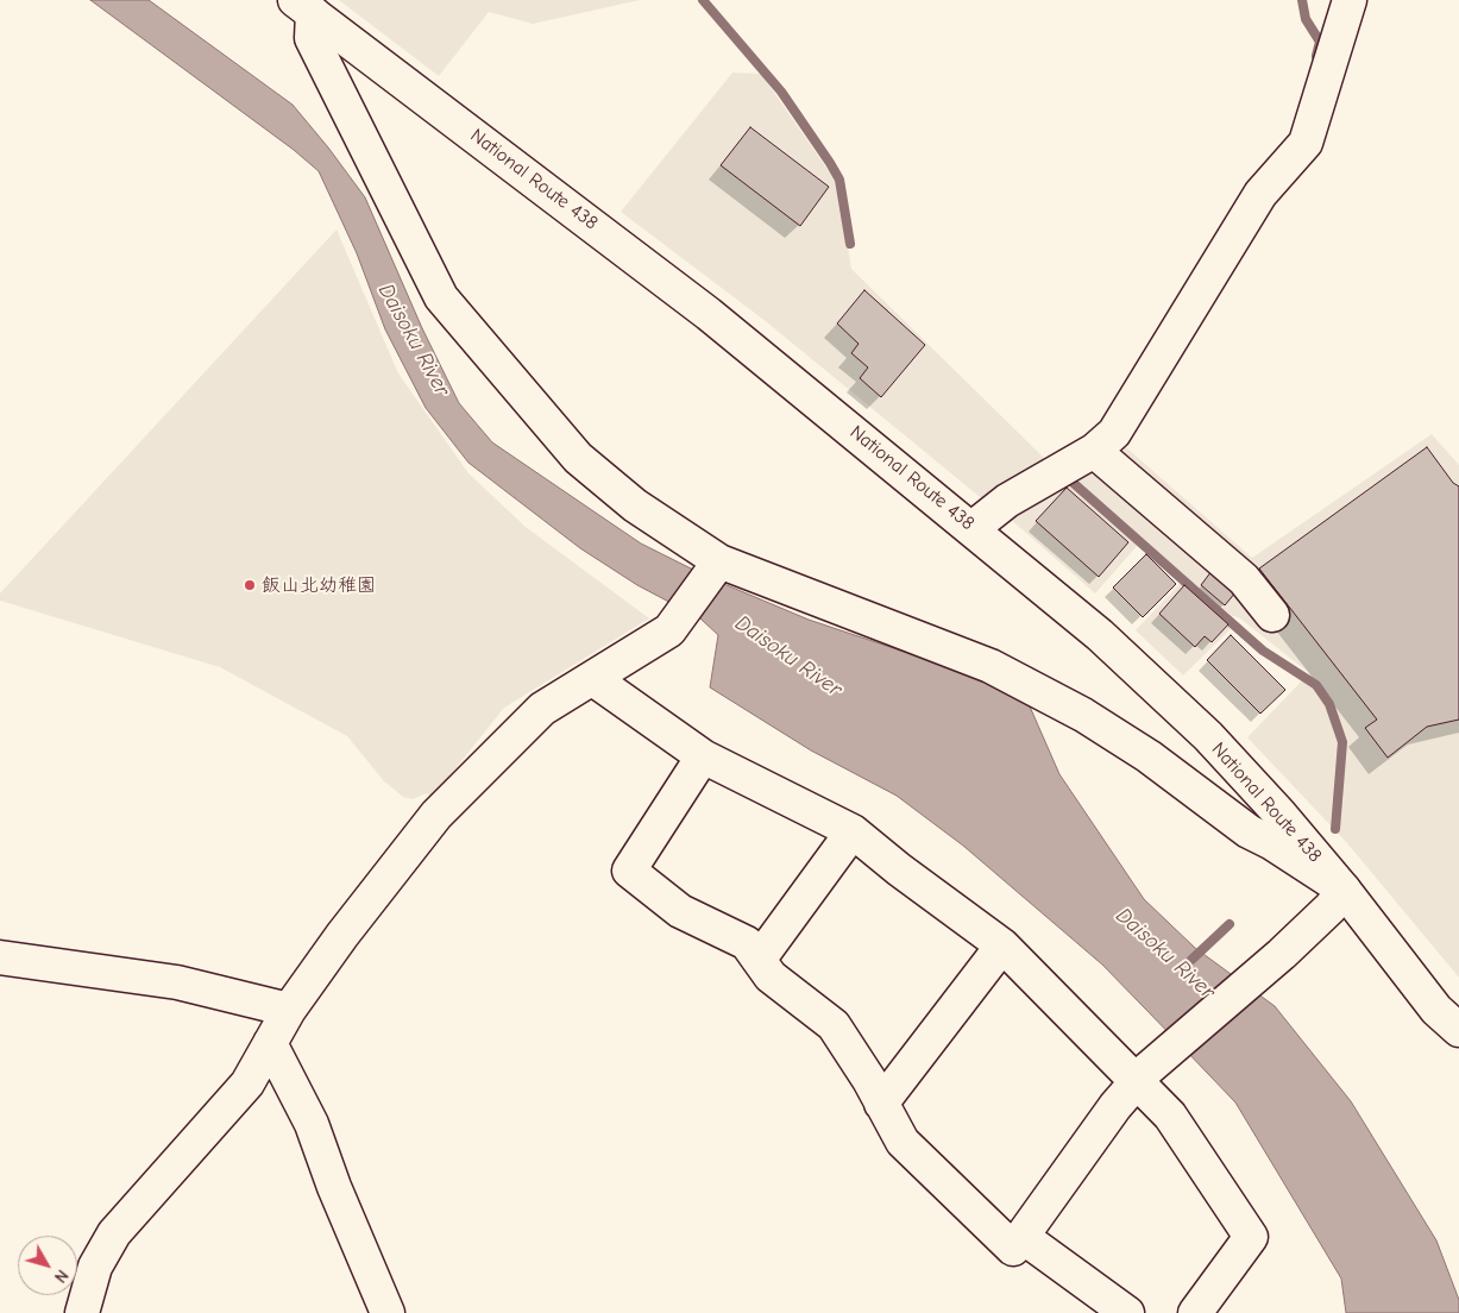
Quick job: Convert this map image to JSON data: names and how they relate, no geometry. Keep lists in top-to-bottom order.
{
  "streets": {
    "main road": ["National Route 438"]
  },
  "water": ["Daisoku River"],
  "places": ["飯山北幼稚園"],
  "north": "bottom right"
}
